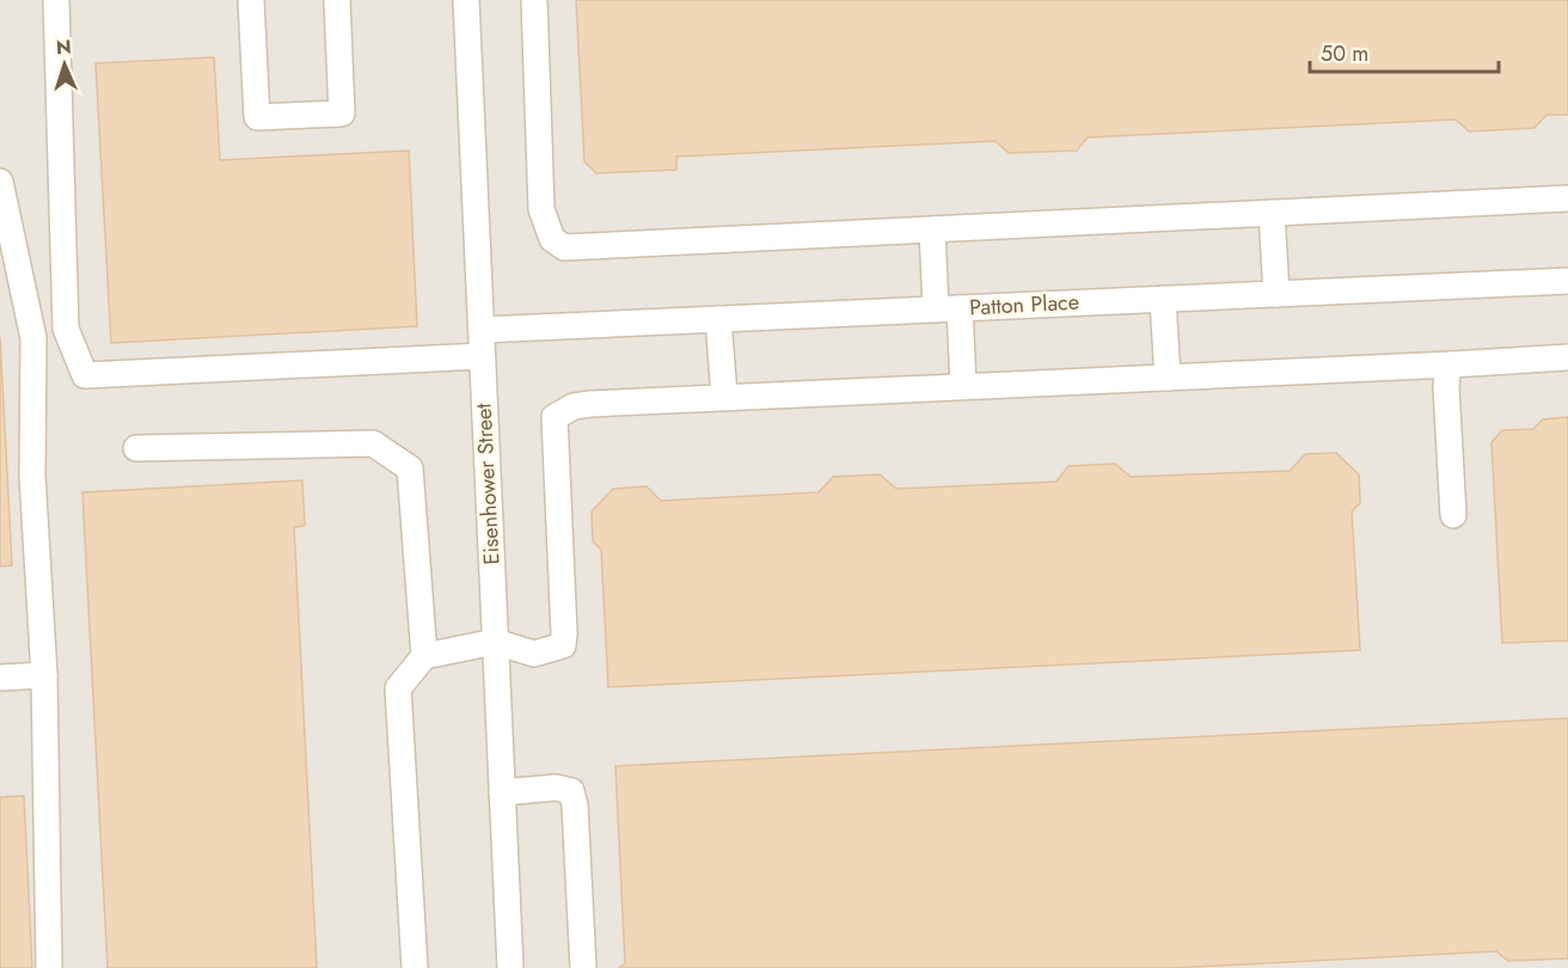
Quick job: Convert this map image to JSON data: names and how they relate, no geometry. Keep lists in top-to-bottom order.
{
  "streets": {
    "street": ["Patton Place", "Eisenhower Street"]
  },
  "crossings": [
    ["Patton Place", "Eisenhower Street"]
  ],
  "scale_bar": "50 m",
  "north": "top"
}
